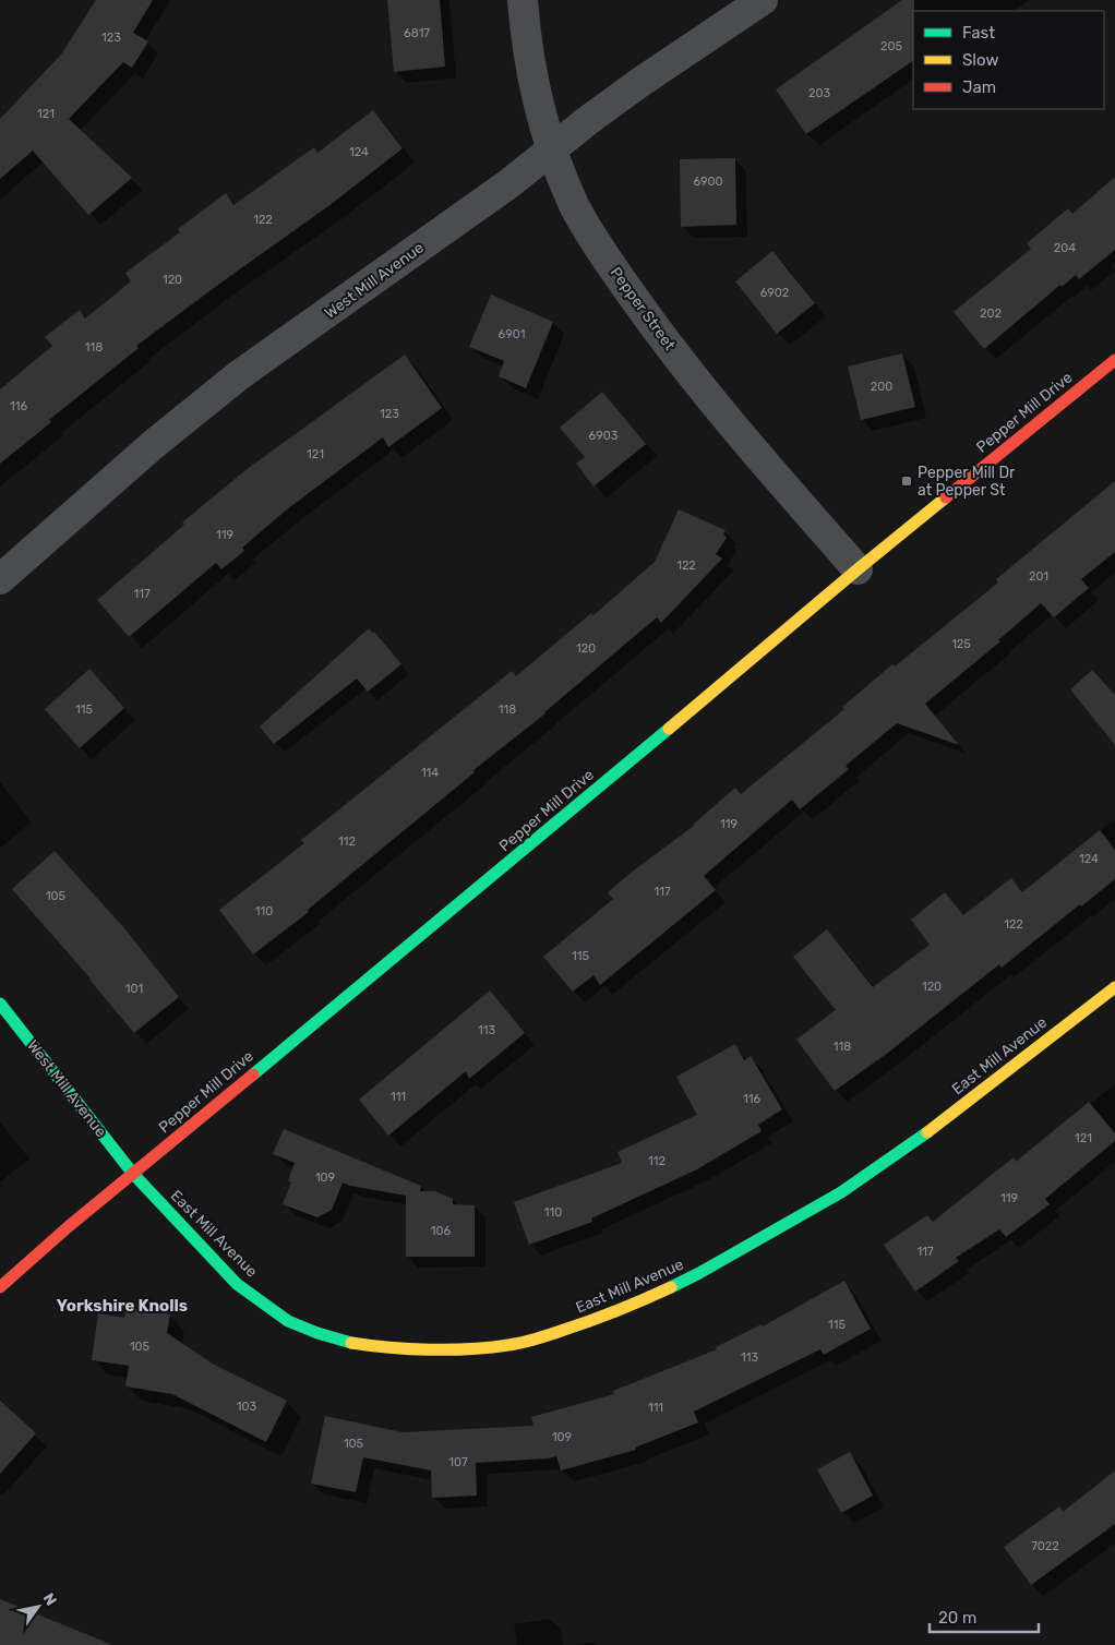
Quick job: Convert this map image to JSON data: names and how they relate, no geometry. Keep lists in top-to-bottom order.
{
  "streets": {
    "street": [
      "West Mill Avenue",
      "Pepper Street",
      "Pepper Mill Drive",
      "East Mill Avenue"
    ]
  },
  "crossings": [
    ["West Mill Avenue", "Pepper Street"],
    ["West Mill Avenue", "Pepper Mill Drive"],
    ["West Mill Avenue", "East Mill Avenue"],
    ["Pepper Street", "Pepper Mill Drive"],
    ["Pepper Mill Drive", "East Mill Avenue"]
  ],
  "districts": ["Yorkshire Knolls"],
  "places": {
    "transit": ["Pepper Mill Dr at Pepper St"]
  },
  "house_numbers": [
    "6817",
    "123",
    "205",
    "203",
    "121",
    "124",
    "6900",
    "122",
    "204",
    "120",
    "6902",
    "202",
    "6901",
    "118",
    "200",
    "116",
    "123",
    "6903",
    "121",
    "119",
    "122",
    "201",
    "117",
    "125",
    "120",
    "115",
    "118",
    "114",
    "119",
    "112",
    "124",
    "117",
    "105",
    "110",
    "122",
    "115",
    "120",
    "101",
    "113",
    "118",
    "111",
    "116",
    "121",
    "112",
    "109",
    "119",
    "110",
    "106",
    "117",
    "115",
    "105",
    "113",
    "103",
    "111",
    "109",
    "105",
    "107",
    "7022"
  ],
  "legend": ["Fast", "Slow", "Jam"],
  "scale_bar": "20 m",
  "north": "top right"
}
